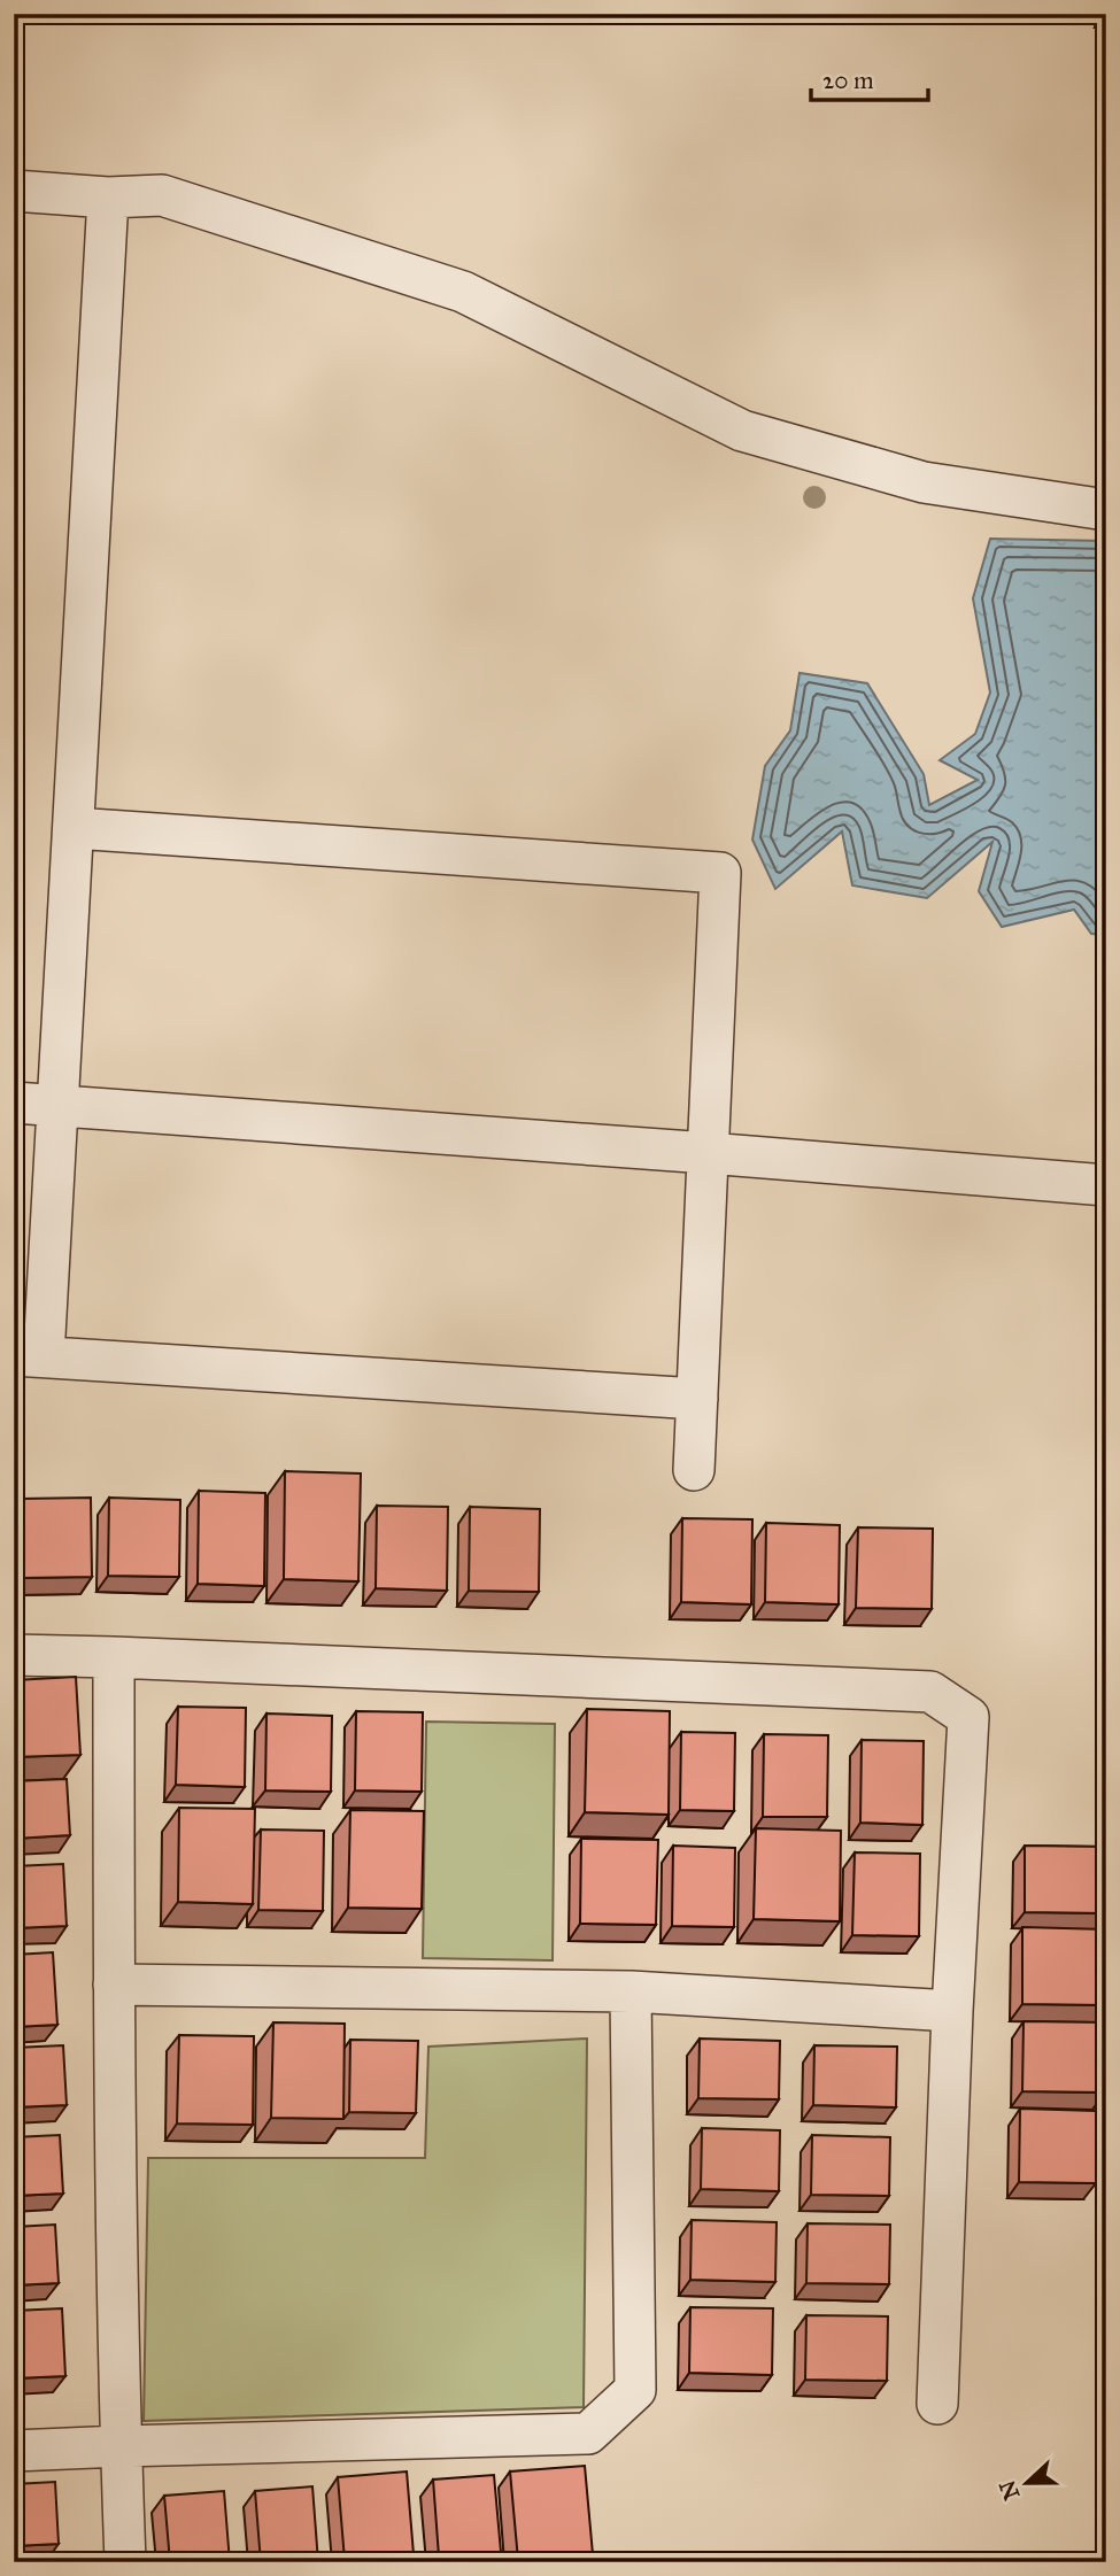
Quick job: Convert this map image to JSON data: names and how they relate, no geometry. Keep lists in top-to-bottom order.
{
  "scale_bar": "20 m",
  "north": "left"
}
